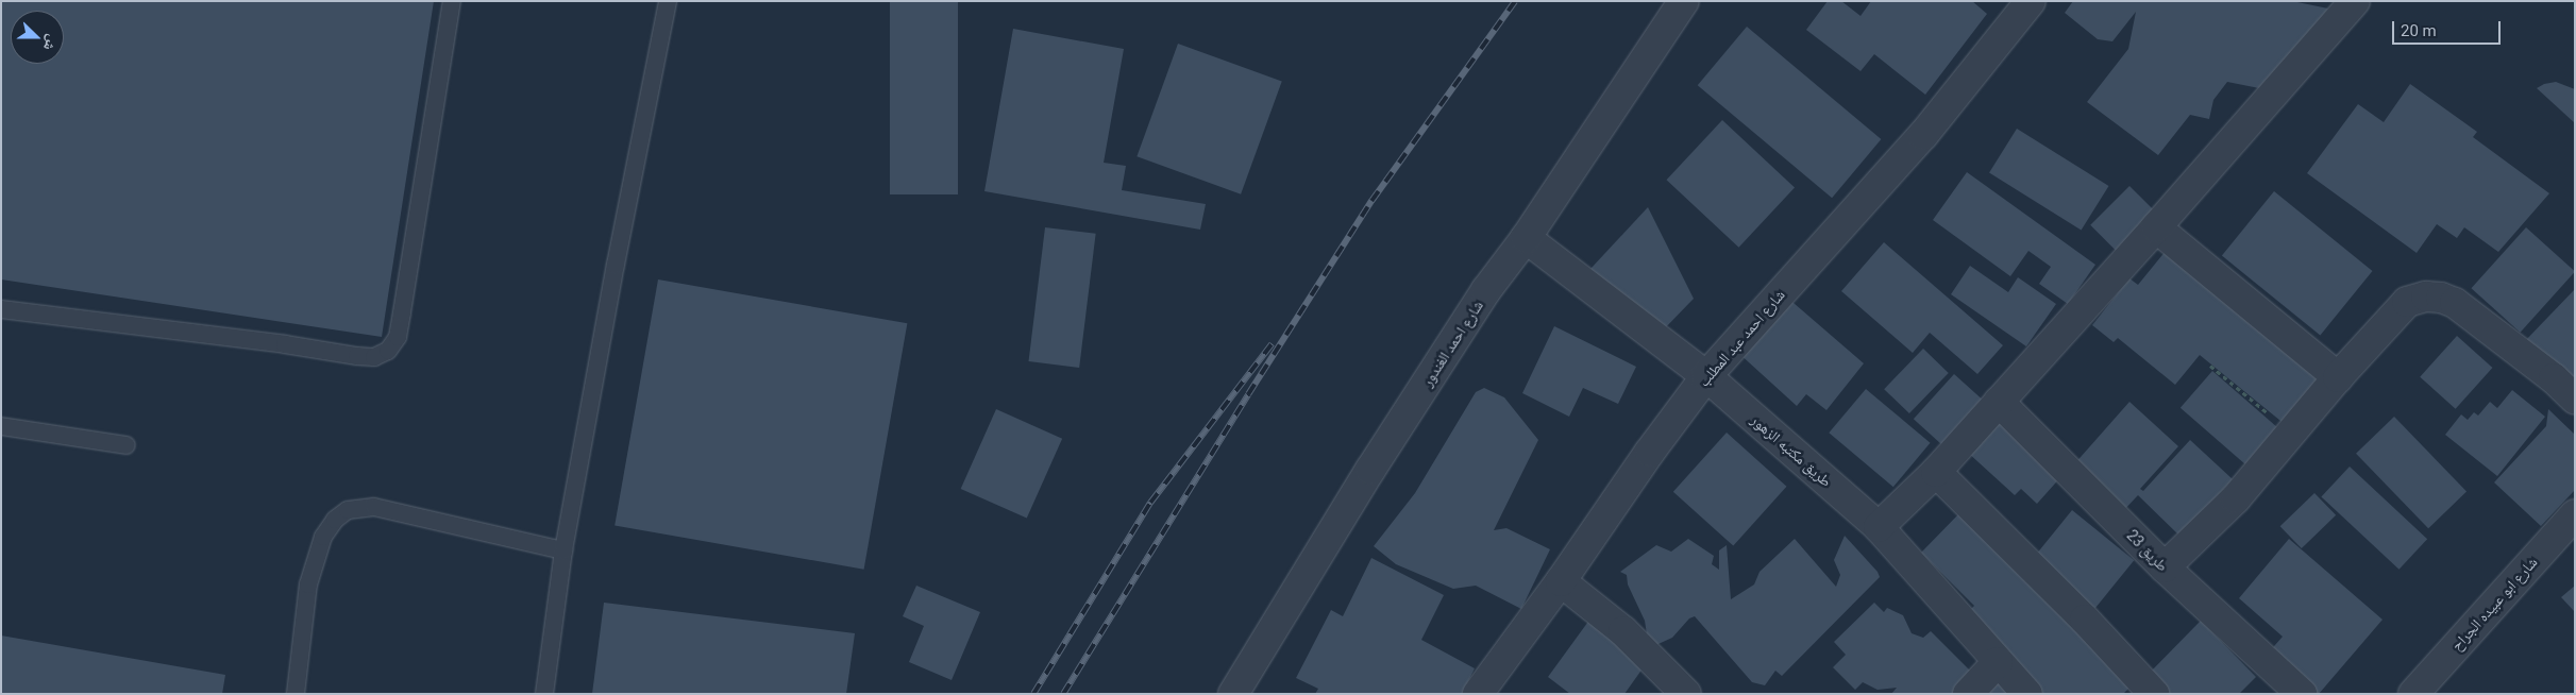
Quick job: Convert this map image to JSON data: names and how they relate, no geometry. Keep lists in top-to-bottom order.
{
  "streets": {
    "street": [
      "شارع احمد عبد المطلب",
      "شارع احمد الغندور",
      "طريق مكتبه الزهور",
      "طريق 23",
      "شارع ابو عبيده الجراح"
    ]
  },
  "crossings": [
    ["شارع احمد عبد المطلب", "طريق مكتبه الزهور"],
    ["شارع احمد الغندور", "طريق مكتبه الزهور"]
  ],
  "scale_bar": "20 m",
  "north": "right"
}
